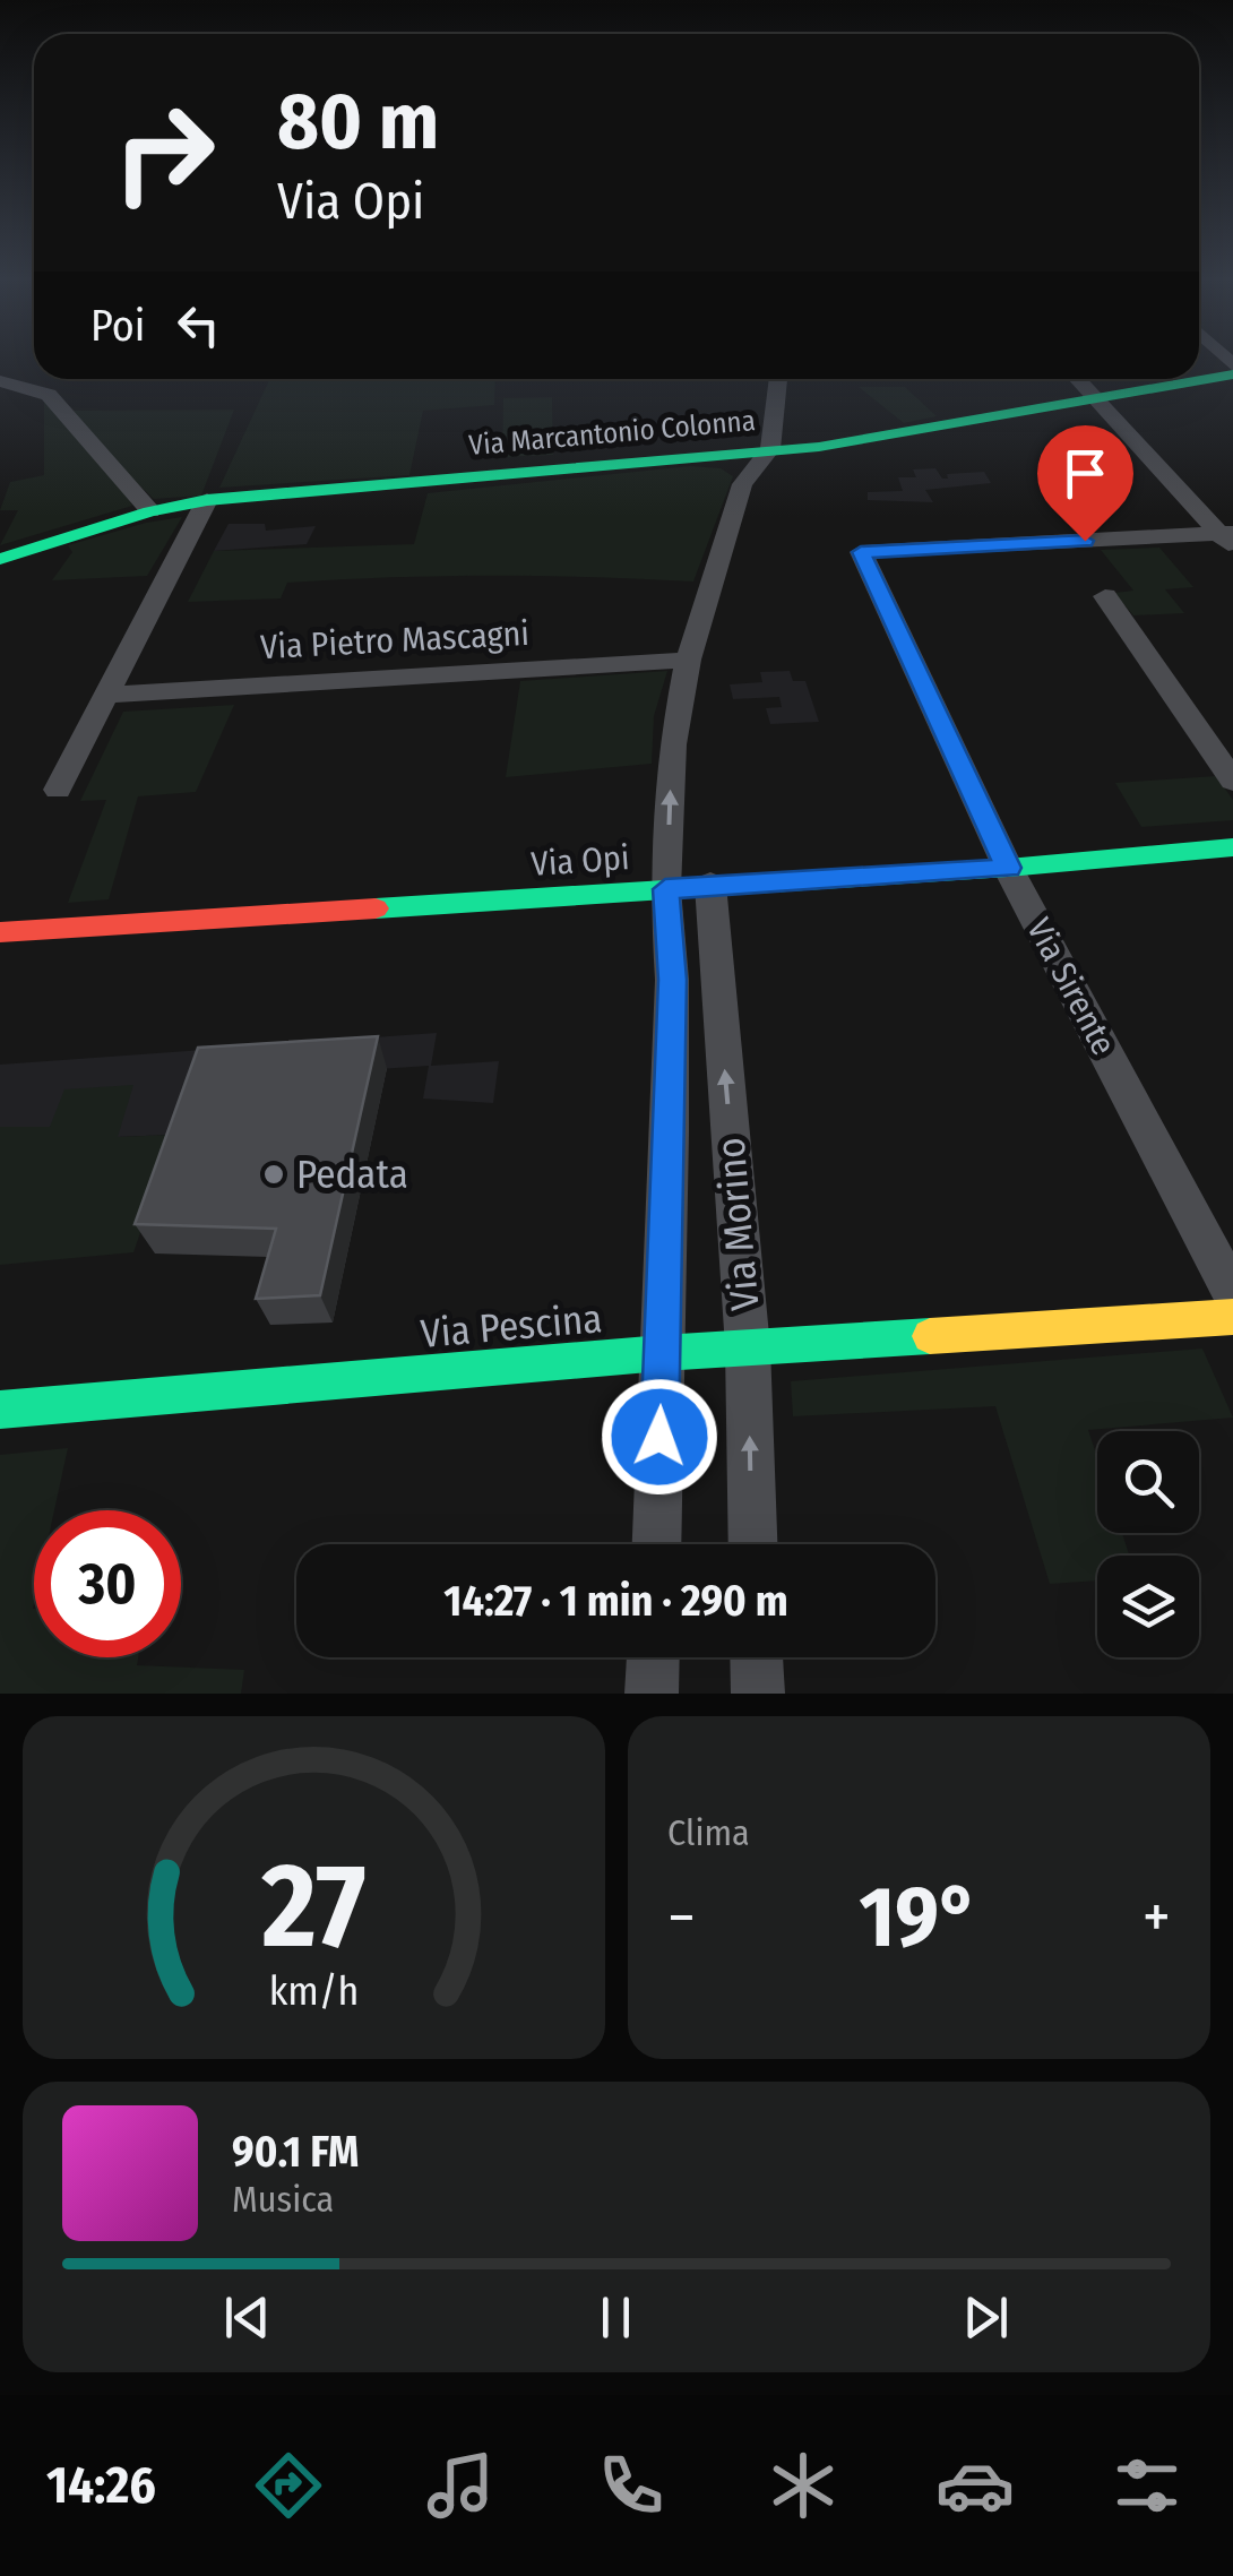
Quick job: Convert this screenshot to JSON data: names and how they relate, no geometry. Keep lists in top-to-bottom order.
{
  "streets": {
    "street": [
      "Via Marcantonio Colonna",
      "Via Pietro Mascagni",
      "Via Opi",
      "Via Sirente",
      "Via Morino",
      "Via Pescina"
    ]
  },
  "crossings": [
    ["Via Opi", "Via Sirente"],
    ["Via Opi", "Via Morino"],
    ["Via Morino", "Via Pescina"]
  ],
  "places": ["Pedata"],
  "page": {
    "turn": ["80 m", "Via Opi"],
    "then": "Poi",
    "limit": "30",
    "trip": "14:27 · 1 min · 290 m",
    "tile": "Clima",
    "heat": ["−", "19°", "+"],
    "song": ["90.1 FM", "Musica"],
    "tabs": "14:26",
    "gauge": ["27", "km/h"]
  }
}
